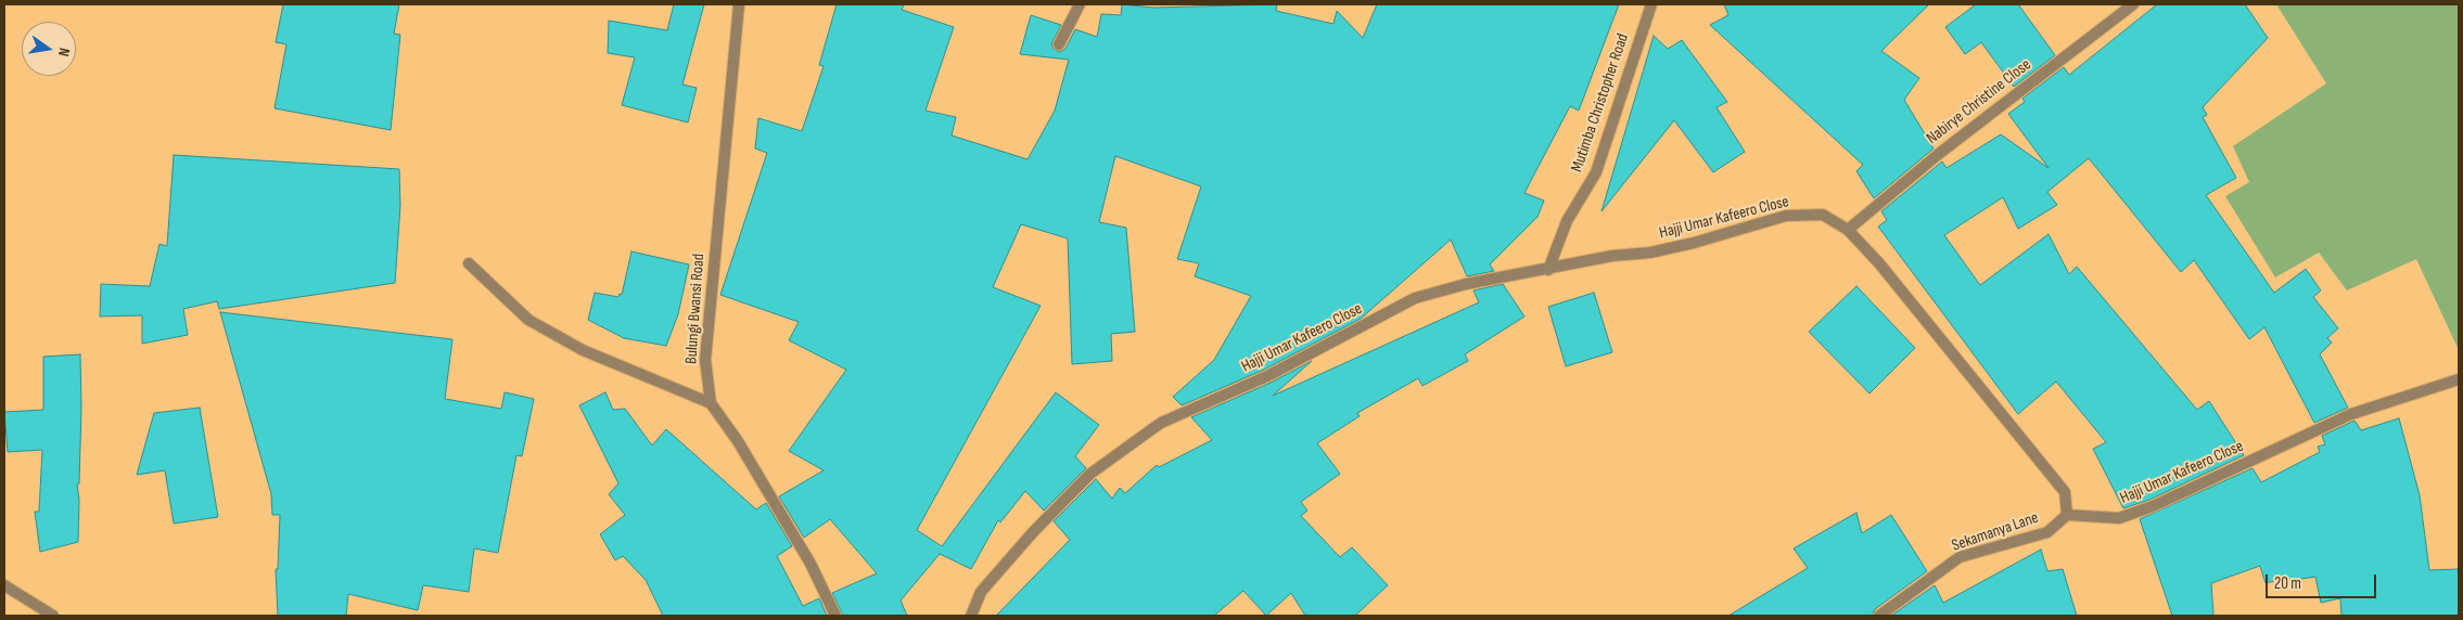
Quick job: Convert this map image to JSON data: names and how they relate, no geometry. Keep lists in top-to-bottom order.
{
  "streets": {
    "street": [
      "Nabirye Christine Close",
      "Mutimba Christopher Road",
      "Hajji Umar Kafeero Close",
      "Bulungi Bwansi Road",
      "Sekamanya Lane"
    ]
  },
  "crossings": [
    ["Nabirye Christine Close", "Hajji Umar Kafeero Close"],
    ["Mutimba Christopher Road", "Hajji Umar Kafeero Close"],
    ["Hajji Umar Kafeero Close", "Sekamanya Lane"]
  ],
  "scale_bar": "20 m",
  "north": "right"
}
